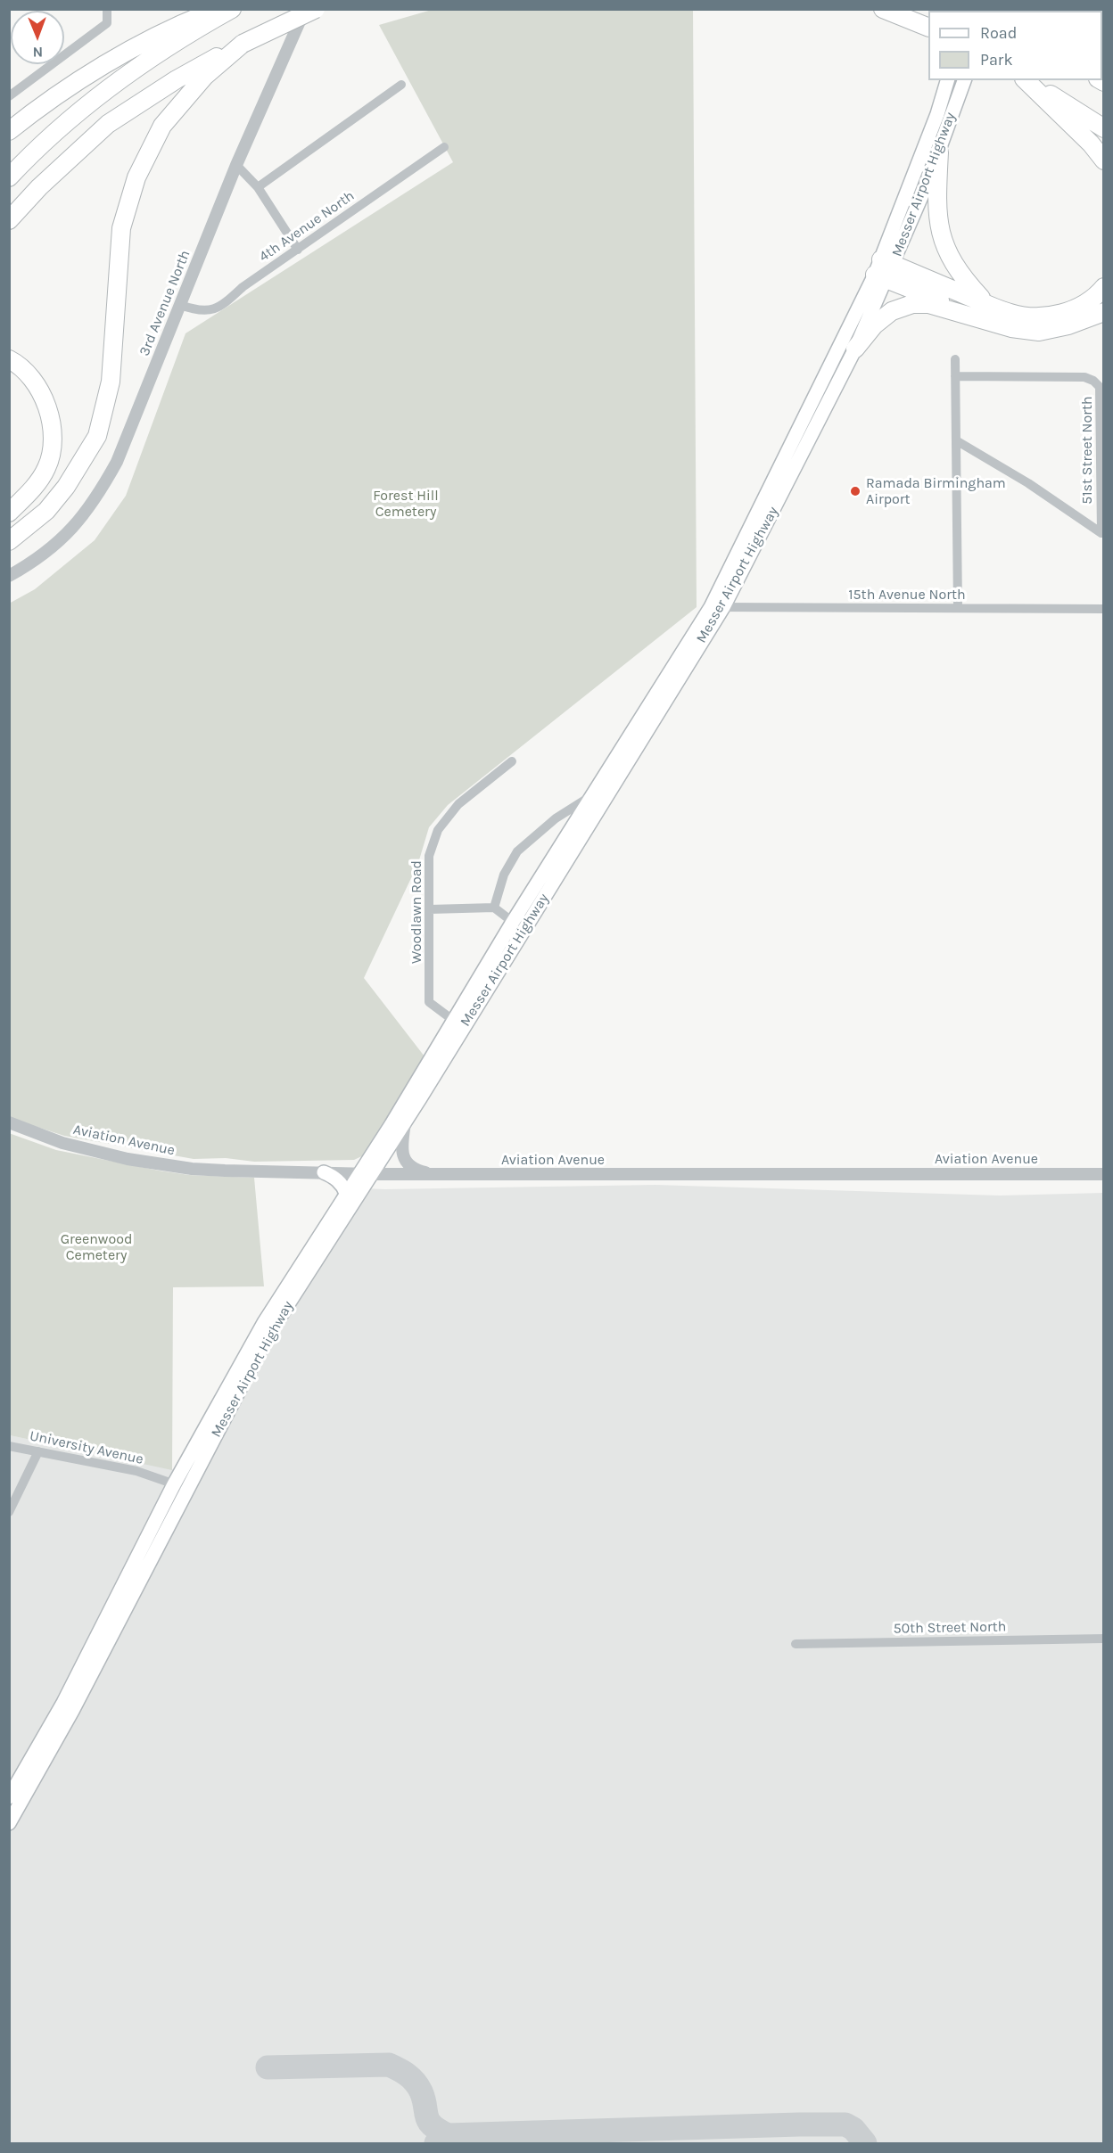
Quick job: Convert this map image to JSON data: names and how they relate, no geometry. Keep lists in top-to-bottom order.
{
  "streets": {
    "main road": ["Messer Airport Highway"],
    "street": [
      "4th Avenue North",
      "3rd Avenue North",
      "51st Street North",
      "15th Avenue North",
      "Woodlawn Road",
      "Aviation Avenue",
      "University Avenue",
      "50th Street North"
    ]
  },
  "crossings": [
    ["Messer Airport Highway", "15th Avenue North"],
    ["Messer Airport Highway", "Woodlawn Road"],
    ["Messer Airport Highway", "Aviation Avenue"],
    ["Messer Airport Highway", "University Avenue"],
    ["4th Avenue North", "3rd Avenue North"]
  ],
  "parks": ["Forest Hill Cemetery", "Greenwood Cemetery"],
  "places": ["Ramada Birmingham Airport"],
  "legend": ["Road", "Park"],
  "north": "bottom"
}
